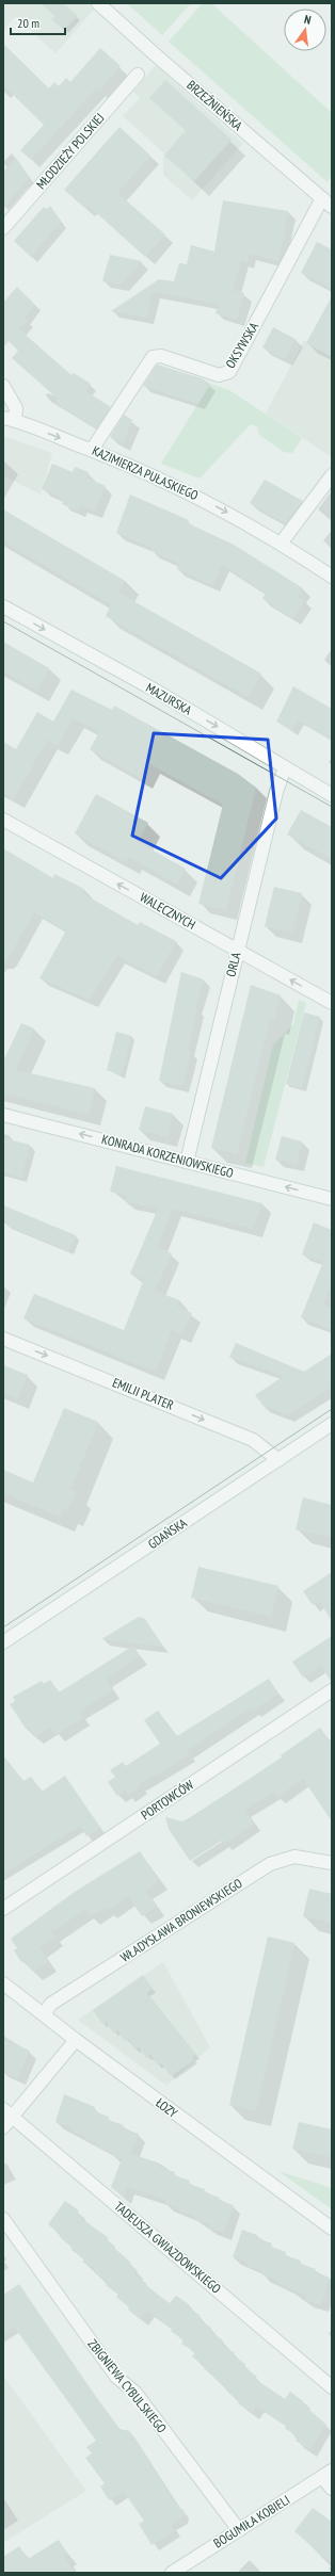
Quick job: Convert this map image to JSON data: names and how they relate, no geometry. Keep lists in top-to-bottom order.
{
  "streets": {
    "street": [
      "BRZEŹNIEŃSKA",
      "MŁODZIEŻY POLSKIEJ",
      "OKSYWSKA",
      "KAZIMIERZA PUŁASKIEGO",
      "MAZURSKA",
      "WALECZNYCH",
      "ORLA",
      "KONRADA KORZENIOWSKIEGO",
      "EMILII PLATER",
      "GDAŃSKA",
      "PORTOWCÓW",
      "WŁADYSŁAWA BRONIEWSKIEGO",
      "ŁOZY",
      "TADEUSZA GWIAZDOWSKIEGO",
      "ZBIGNIEWA CYBULSKIEGO",
      "BOGUMIŁA KOBIELI"
    ]
  },
  "crossings": [
    ["BRZEŹNIEŃSKA", "OKSYWSKA"],
    ["OKSYWSKA", "KAZIMIERZA PUŁASKIEGO"],
    ["MAZURSKA", "ORLA"],
    ["WALECZNYCH", "ORLA"],
    ["ORLA", "KONRADA KORZENIOWSKIEGO"],
    ["EMILII PLATER", "GDAŃSKA"],
    ["WŁADYSŁAWA BRONIEWSKIEGO", "ŁOZY"],
    ["ZBIGNIEWA CYBULSKIEGO", "BOGUMIŁA KOBIELI"]
  ],
  "one_way": [
    "KAZIMIERZA PUŁASKIEGO",
    "MAZURSKA",
    "WALECZNYCH",
    "KONRADA KORZENIOWSKIEGO",
    "EMILII PLATER"
  ],
  "scale_bar": "20 m",
  "north": "top"
}
